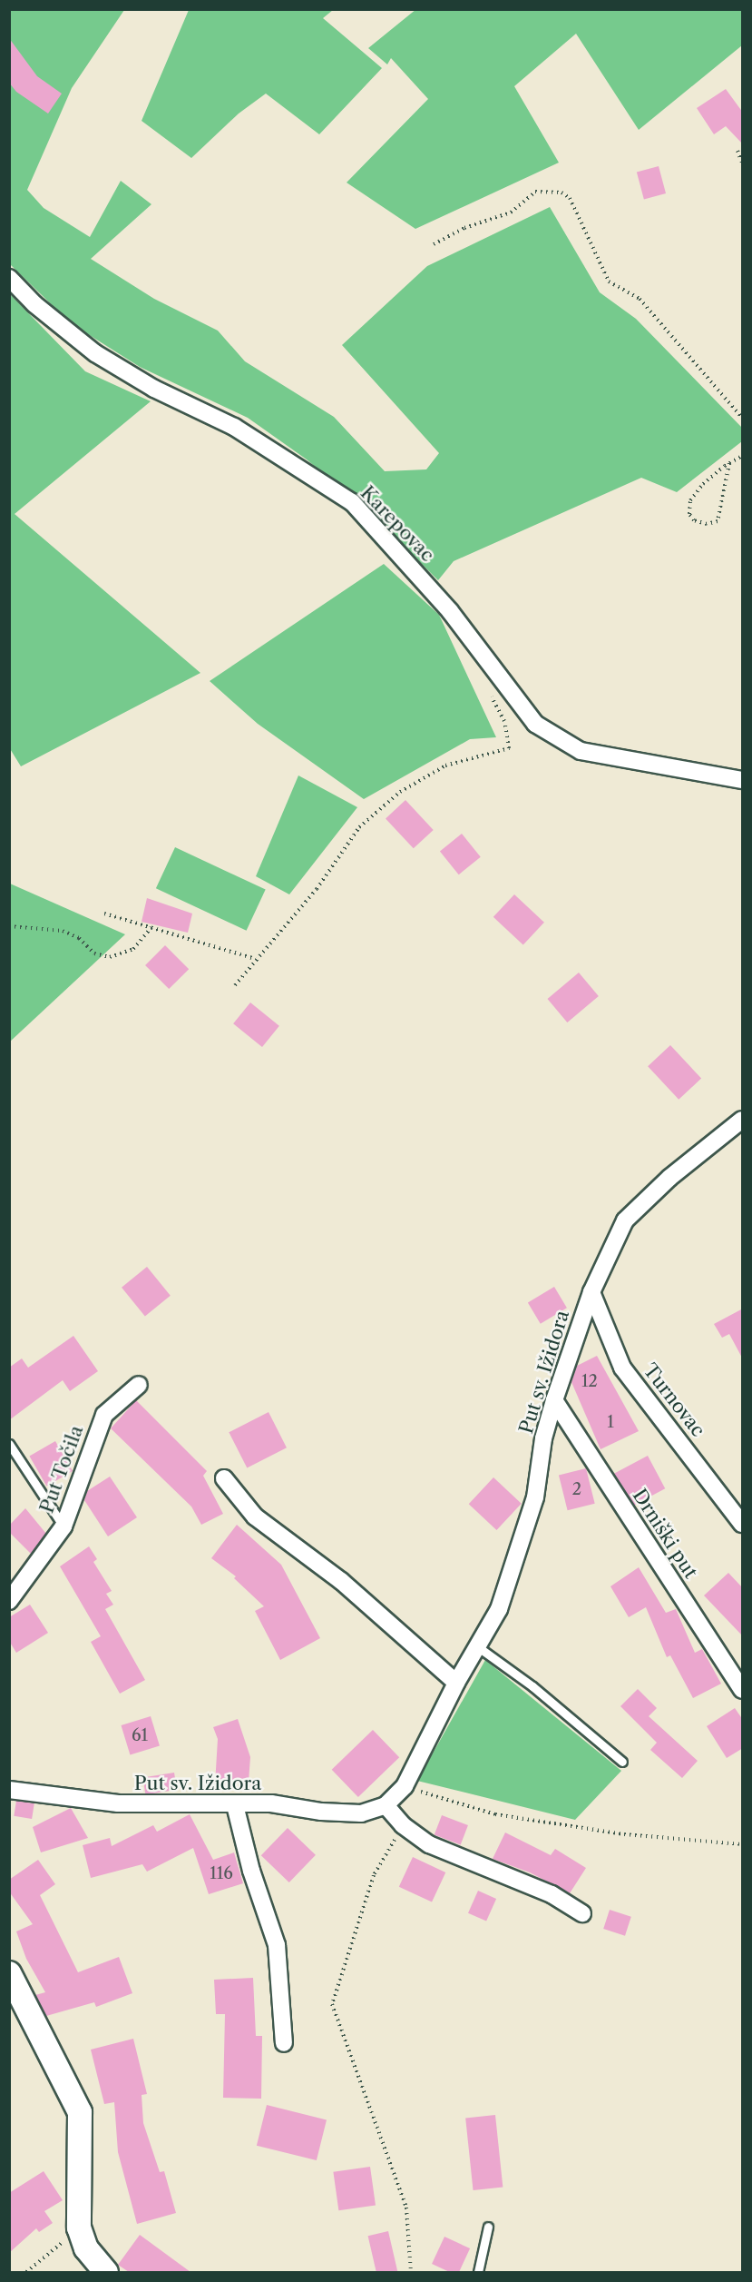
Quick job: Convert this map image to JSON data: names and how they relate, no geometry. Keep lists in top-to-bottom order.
{
  "streets": {
    "street": [
      "Karepovac",
      "Put sv. Ižidora",
      "Turnovac",
      "Put Točila",
      "Drniški put"
    ]
  },
  "crossings": [
    ["Put sv. Ižidora", "Turnovac"],
    ["Put sv. Ižidora", "Drniški put"]
  ],
  "house_numbers": [
    "12",
    "1",
    "2",
    "61",
    "116"
  ]
}
